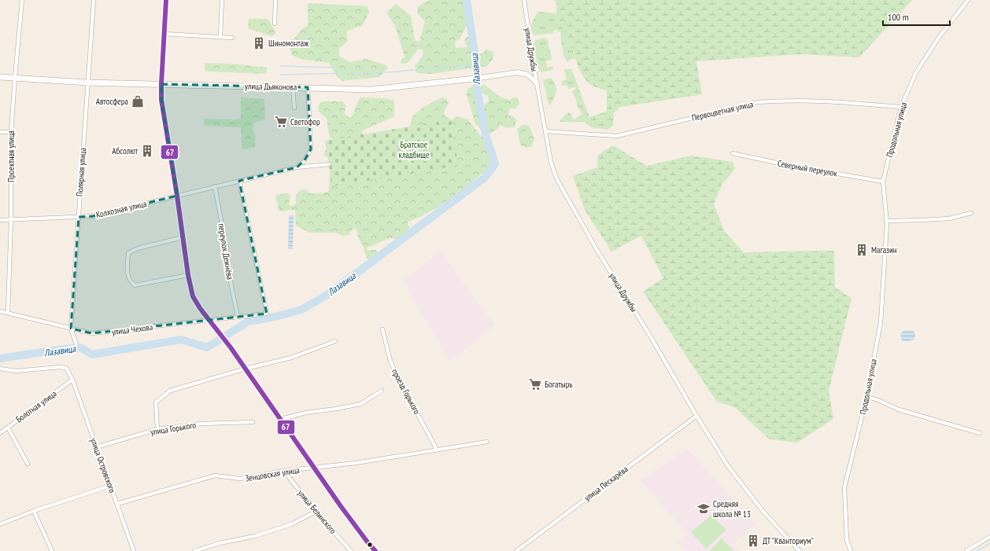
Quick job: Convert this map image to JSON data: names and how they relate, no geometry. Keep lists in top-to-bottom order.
{
  "streets": {
    "main road": ["улица Дьяконова"],
    "street": [
      "улица Дружбы",
      "Первоцветная улица",
      "Продольная улица",
      "Проектная улица",
      "Северный переулок",
      "Полярная улица",
      "Колхозная улица",
      "переулок Дежнёва",
      "улица Чехова",
      "проезд Горького",
      "Болотная улица",
      "улица Горького",
      "улица Островского",
      "Зенцовская улица",
      "улица Пескарёва",
      "улица Белинского"
    ]
  },
  "crossings": [
    ["улица Дружбы", "улица Дьяконова"],
    ["улица Дружбы", "Первоцветная улица"],
    ["улица Дружбы", "улица Пескарёва"],
    ["улица Дьяконова", "Проектная улица"],
    ["улица Дьяконова", "Полярная улица"],
    ["Первоцветная улица", "Продольная улица"],
    ["Продольная улица", "Северный переулок"],
    ["Проектная улица", "Колхозная улица"],
    ["Проектная улица", "улица Чехова"],
    ["Полярная улица", "Колхозная улица"],
    ["Полярная улица", "улица Чехова"],
    ["Колхозная улица", "переулок Дежнёва"],
    ["Колхозная улица", "улица Чехова"],
    ["переулок Дежнёва", "улица Чехова"],
    ["проезд Горького", "Зенцовская улица"],
    ["Болотная улица", "улица Островского"],
    ["улица Горького", "улица Островского"],
    ["улица Островского", "Зенцовская улица"],
    ["Зенцовская улица", "улица Белинского"]
  ],
  "water": ["Лазавица"],
  "parks": ["Братское кладбище"],
  "places": {
    "building": [
      "Шиномонтаж",
      "Абсолют",
      "Магазин",
      "ДТ \"Кванториум\""
    ],
    "shop": ["Автосфера"],
    "supermarket": ["Светофор", "Богатырь"],
    "school or university": ["Средняя школа № 13"]
  },
  "lines": ["transit line 67"],
  "scale_bar": "100 m"
}
